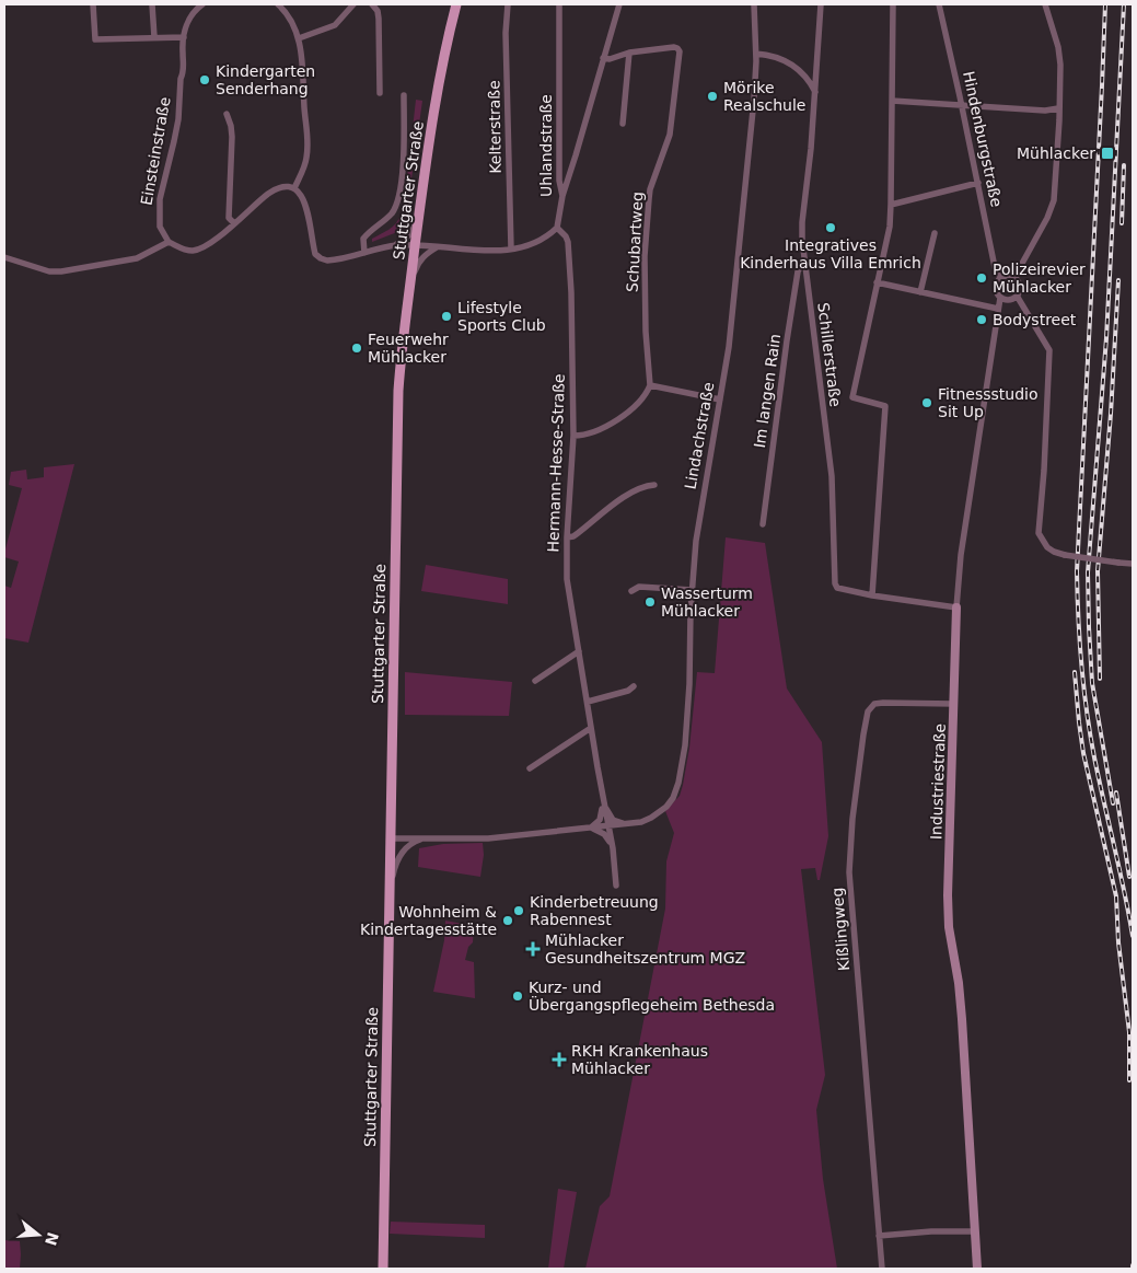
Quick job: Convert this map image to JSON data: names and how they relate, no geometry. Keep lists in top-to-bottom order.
{
  "streets": {
    "main road": ["Stuttgarter Straße"],
    "street": [
      "Kelterstraße",
      "Hindenburgstraße",
      "Uhlandstraße",
      "Einsteinstraße",
      "Schubartweg",
      "Schillerstraße",
      "Im langen Rain",
      "Lindachstraße",
      "Hermann-Hesse-Straße",
      "Industriestraße",
      "Kißlingweg"
    ]
  },
  "crossings": [
    ["Hindenburgstraße", "Industriestraße"],
    ["Uhlandstraße", "Hermann-Hesse-Straße"],
    ["Schillerstraße", "Im langen Rain"],
    ["Schillerstraße", "Industriestraße"],
    ["Lindachstraße", "Hermann-Hesse-Straße"],
    ["Industriestraße", "Kißlingweg"]
  ],
  "places": {
    "other": [
      "Kindergarten Senderhang",
      "Mörike Realschule",
      "Integratives Kinderhaus Villa Emrich",
      "Polizeirevier Mühlacker",
      "Lifestyle Sports Club",
      "Bodystreet",
      "Feuerwehr Mühlacker",
      "Fitnessstudio Sit Up",
      "Wasserturm Mühlacker",
      "Kinderbetreuung Rabennest",
      "Wohnheim & Kindertagesstätte",
      "Kurz- und Übergangspflegeheim Bethesda"
    ],
    "transit": ["Mühlacker"],
    "health": ["Mühlacker Gesundheitszentrum MGZ", "RKH Krankenhaus Mühlacker"]
  },
  "north": "right"
}
